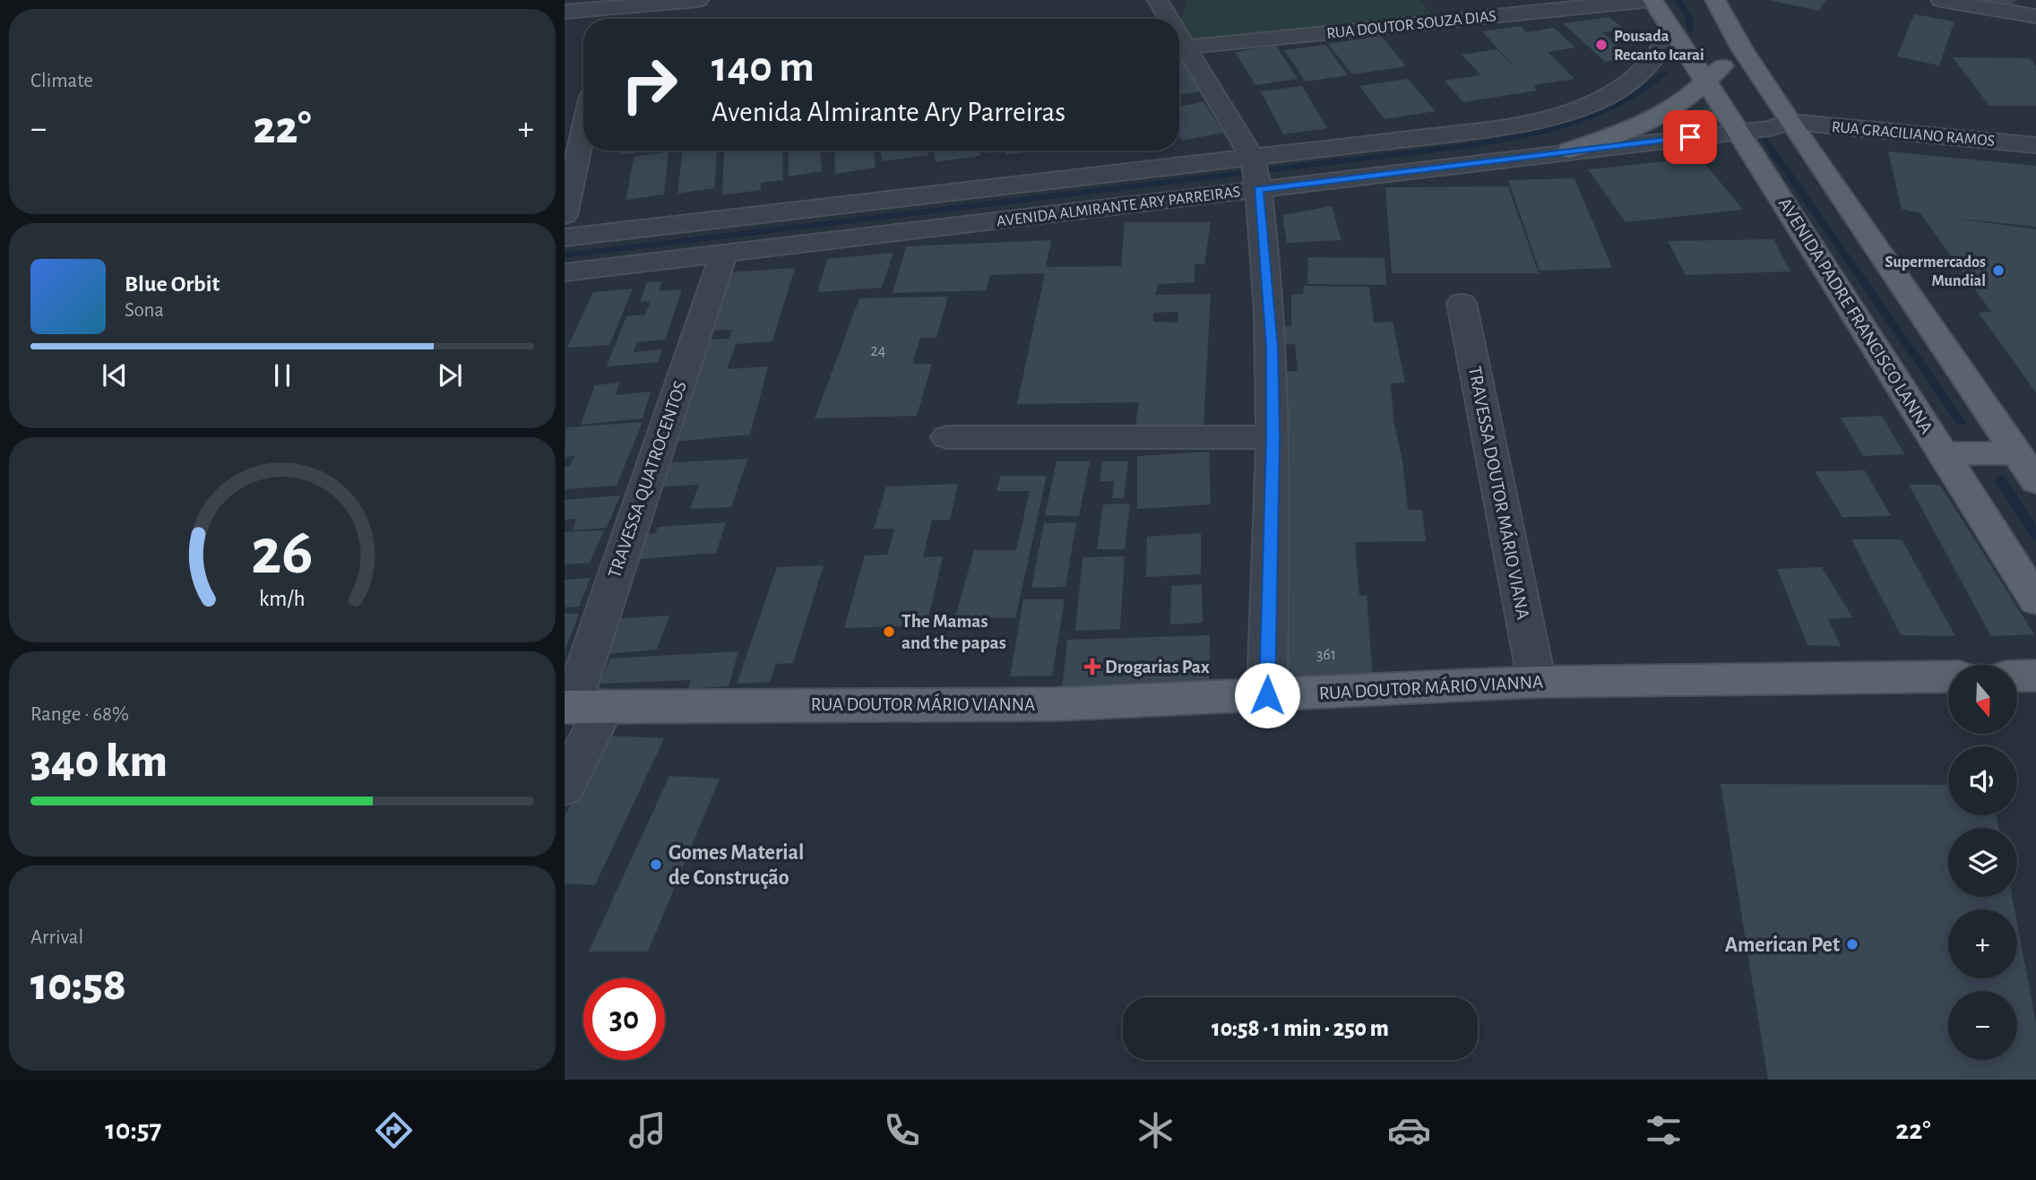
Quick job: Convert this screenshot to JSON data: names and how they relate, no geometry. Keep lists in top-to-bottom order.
{
  "streets": {
    "main road": ["AVENIDA PADRE FRANCISCO LANNA", "RUA DOUTOR MÁRIO VIANNA"],
    "street": [
      "RUA DOUTOR SOUZA DIAS",
      "RUA GRACILIANO RAMOS",
      "AVENIDA ALMIRANTE ARY PARREIRAS",
      "TRAVESSA QUATROCENTOS",
      "TRAVESSA DOUTOR MÁRIO VIANA"
    ]
  },
  "crossings": [
    ["RUA GRACILIANO RAMOS", "AVENIDA ALMIRANTE ARY PARREIRAS"],
    ["AVENIDA ALMIRANTE ARY PARREIRAS", "AVENIDA PADRE FRANCISCO LANNA"],
    ["AVENIDA ALMIRANTE ARY PARREIRAS", "TRAVESSA QUATROCENTOS"],
    ["TRAVESSA QUATROCENTOS", "RUA DOUTOR MÁRIO VIANNA"],
    ["TRAVESSA DOUTOR MÁRIO VIANA", "RUA DOUTOR MÁRIO VIANNA"]
  ],
  "places": {
    "other": [
      "Pousada Recanto Icarai",
      "Supermercados Mundial",
      "The Mamas and the papas",
      "Gomes Material de Construção",
      "American Pet"
    ],
    "health": ["Drogarias Pax"]
  },
  "house_numbers": ["24", "361"],
  "north": "bottom",
  "page": {
    "tile": [
      "Climate",
      ["Range · 68%", "340 km"],
      ["Arrival", "10:58"]
    ],
    "turn": ["140 m", "Avenida Almirante Ary Parreiras"],
    "heat": ["−", "22°", "+"],
    "song": ["Blue Orbit", "Sona"],
    "map_buttons": ["+", "−"],
    "limit": "30",
    "trip": "10:58 · 1 min · 250 m",
    "tabs": ["10:57", "22°"],
    "gauge": ["26", "km/h"]
  }
}
